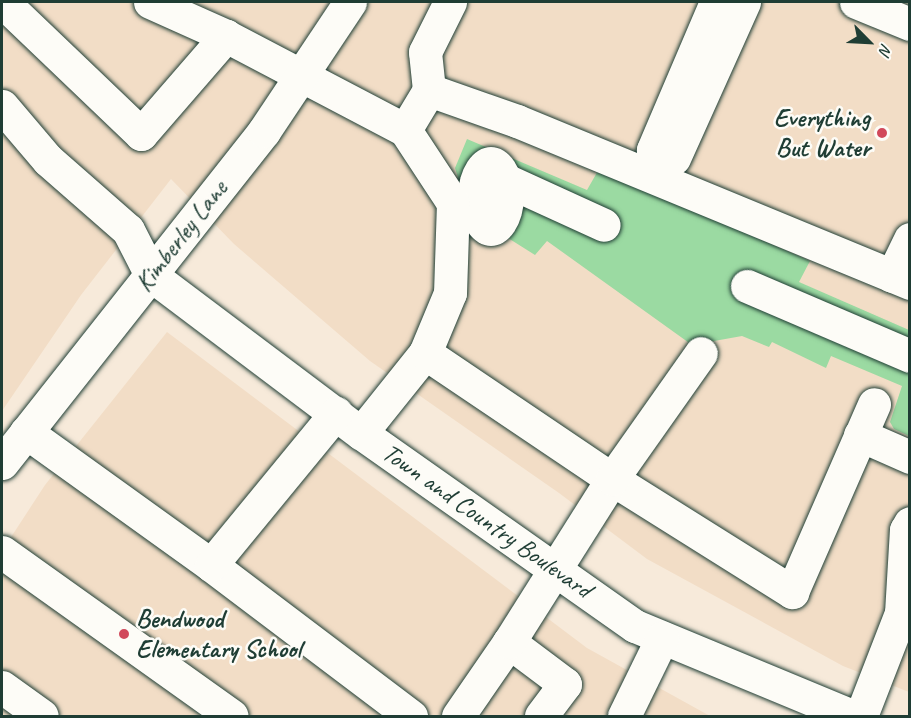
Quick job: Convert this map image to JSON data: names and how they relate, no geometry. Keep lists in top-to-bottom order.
{
  "streets": {
    "street": ["Kimberley Lane", "Town and Country Boulevard"]
  },
  "crossings": [
    ["Kimberley Lane", "Town and Country Boulevard"]
  ],
  "places": ["Everything But Water", "Bendwood Elementary School"],
  "north": "bottom right"
}
